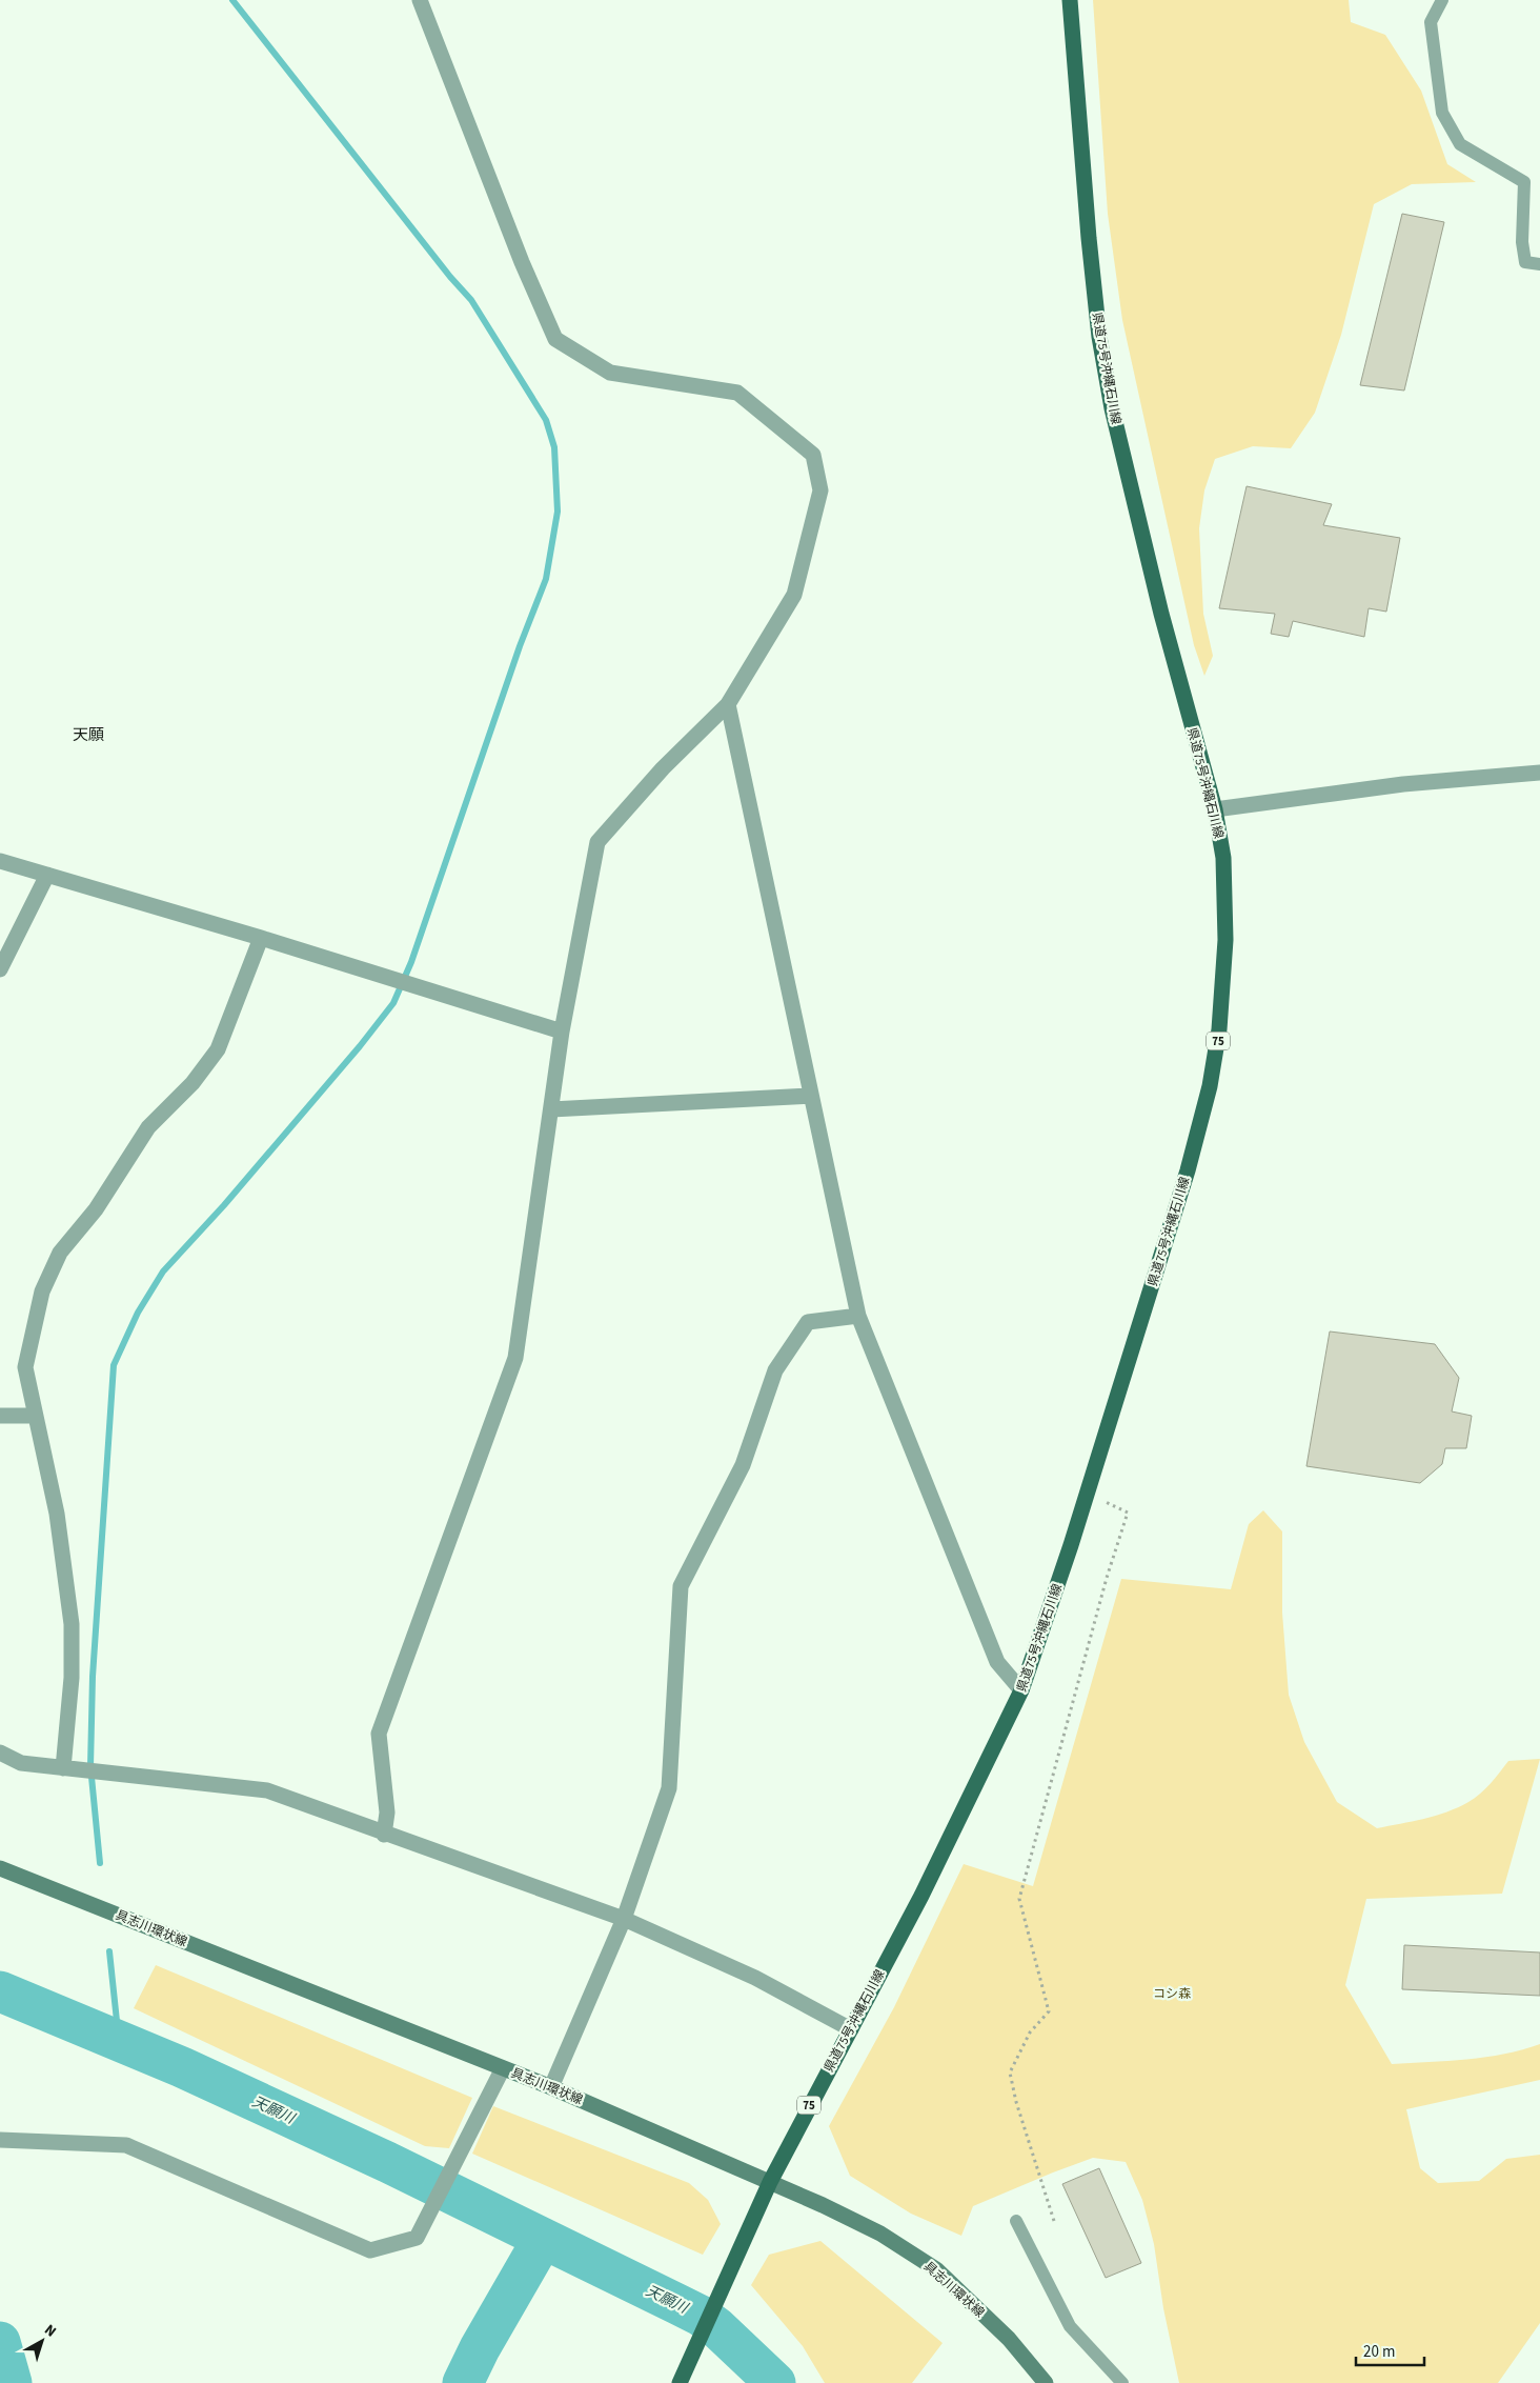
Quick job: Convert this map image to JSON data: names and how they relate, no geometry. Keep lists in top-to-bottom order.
{
  "streets": {
    "main road": ["県道75号沖縄石川線", "75", "具志川環状線"]
  },
  "crossings": [
    ["県道75号沖縄石川線", "具志川環状線"]
  ],
  "districts": ["天願"],
  "water": ["天願川"],
  "parks": ["コシ森"],
  "scale_bar": "20 m",
  "north": "top right"
}
